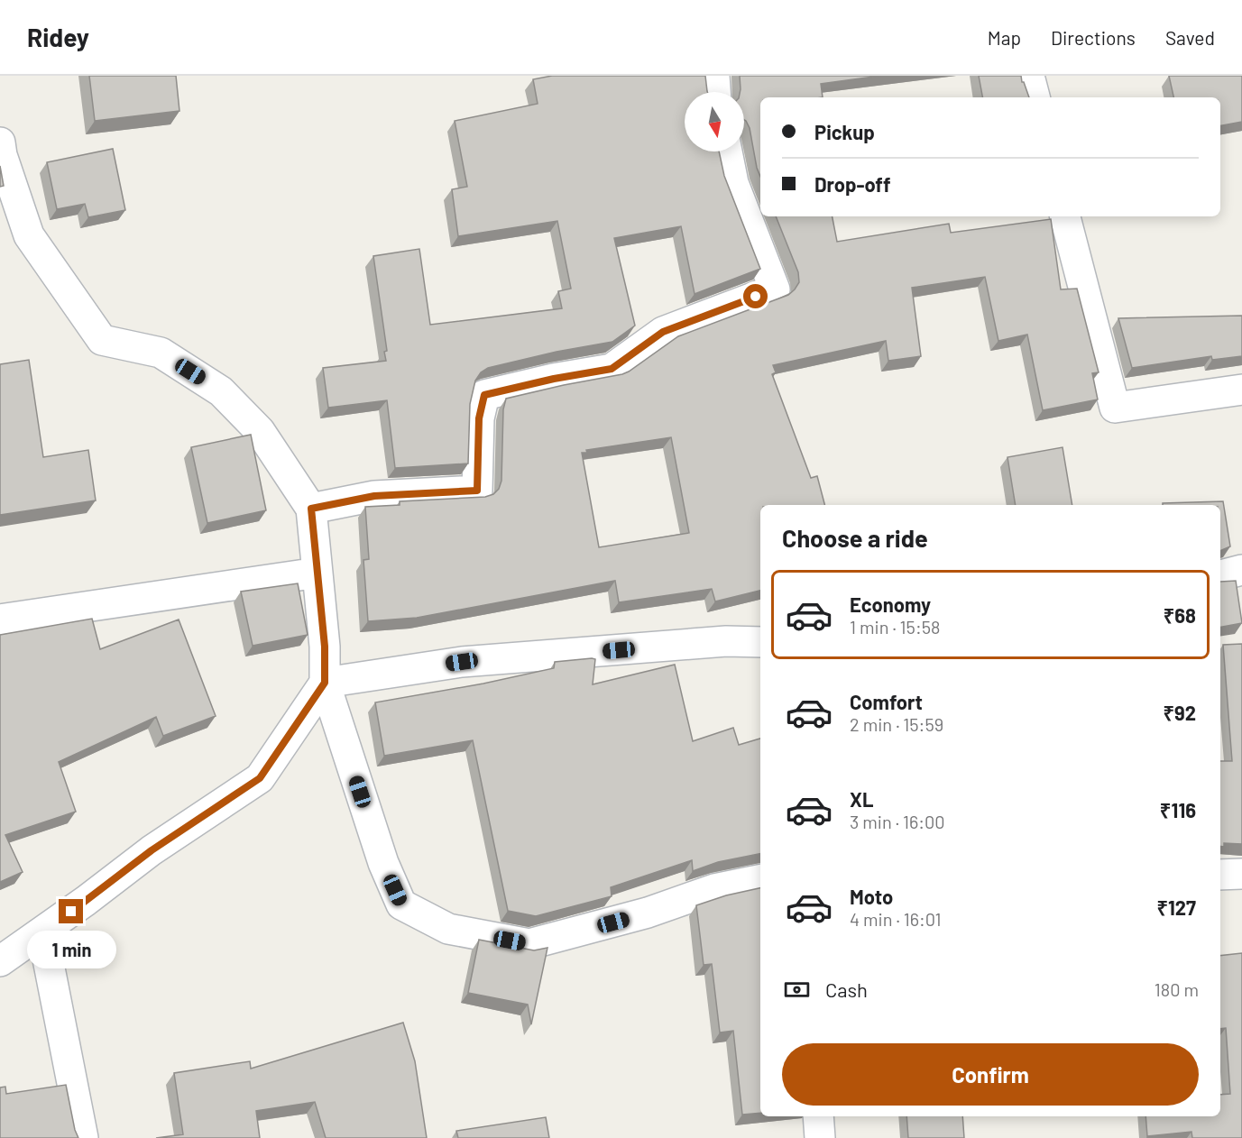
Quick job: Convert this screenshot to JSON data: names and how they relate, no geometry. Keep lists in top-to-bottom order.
{
  "north": "bottom",
  "page": {
    "header": "Ridey",
    "nav": ["Map", "Directions", "Saved"],
    "banner": ["Pickup", "Drop-off"],
    "heading": "Choose a ride",
    "list": [
      {
        "name": "Economy",
        "note": "1 min · 15:58",
        "value": "₹68"
      },
      {
        "name": "Comfort",
        "note": "2 min · 15:59",
        "value": "₹92"
      },
      {
        "name": "XL",
        "note": "3 min · 16:00",
        "value": "₹116"
      },
      {
        "name": "Moto",
        "note": "4 min · 16:01",
        "value": "₹127"
      }
    ],
    "bubble": "1 min",
    "pay": ["Cash", "180 m"],
    "buttons": "Confirm"
  }
}
